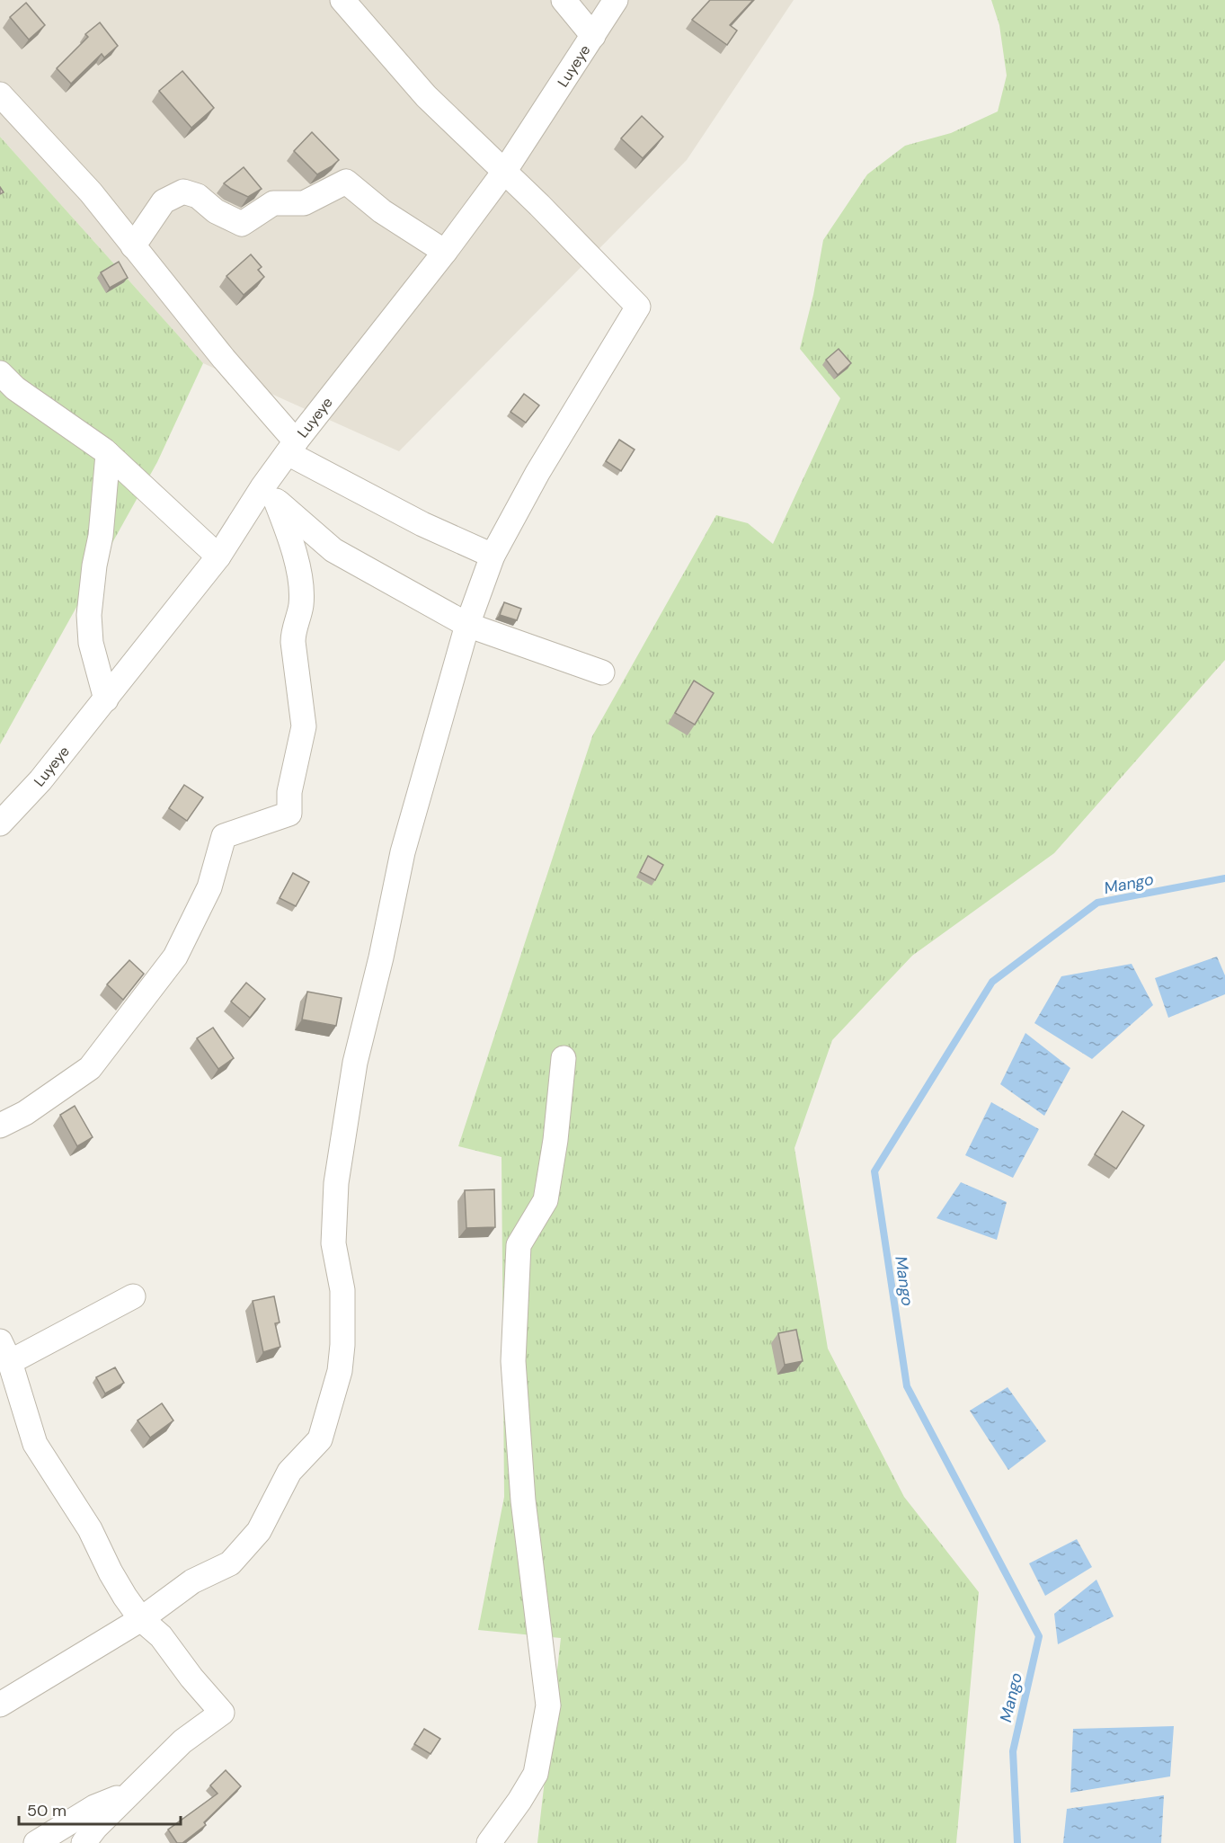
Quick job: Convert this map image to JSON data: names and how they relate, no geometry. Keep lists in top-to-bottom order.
{
  "streets": {
    "street": ["Luyeye"]
  },
  "water": ["Mango"],
  "scale_bar": "50 m"
}
